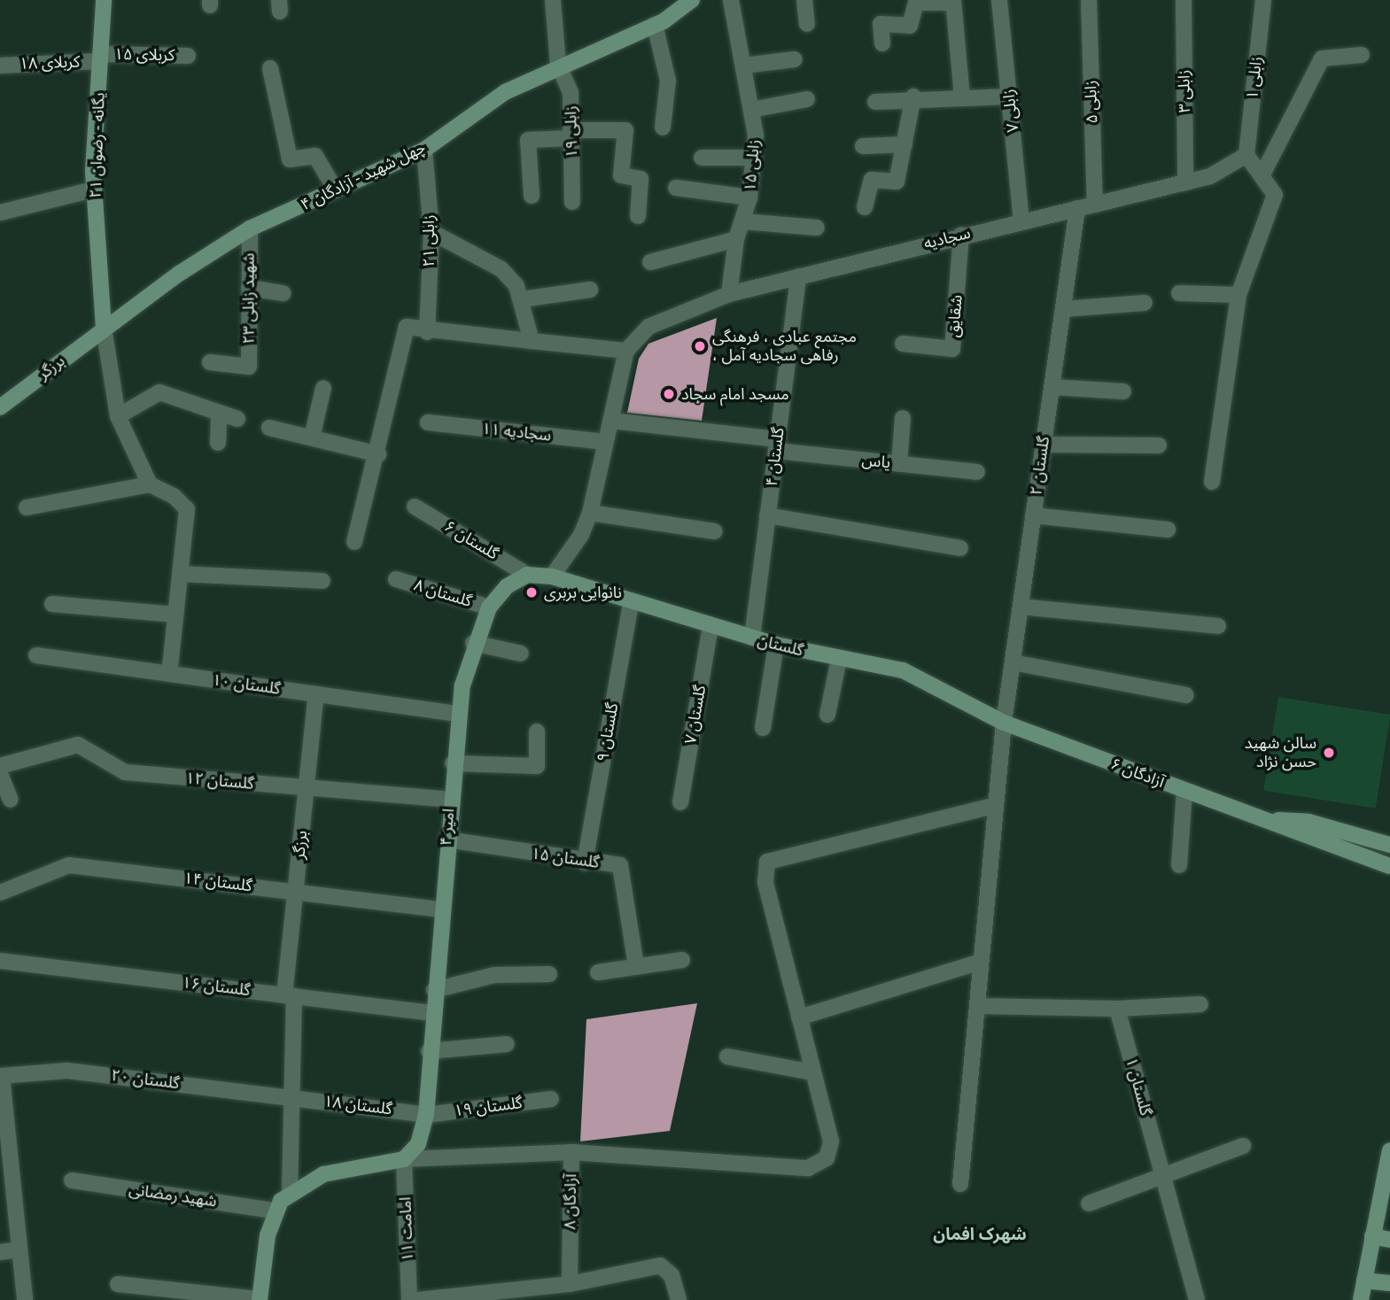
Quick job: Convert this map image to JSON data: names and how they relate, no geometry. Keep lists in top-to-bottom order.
{
  "streets": {
    "street": [
      "کربلای ۱۵",
      "کربلای ۱۸",
      "زابلی ۱",
      "زابلی ۳",
      "زابلی ۵",
      "زابلی ۷",
      "زابلی ۱۹",
      "یگانه - رضوان ۲۱",
      "زابلی ۱۵",
      "چهل شهید - آزادگان ۴",
      "سجادیه",
      "زابلی ۲۱",
      "شهید زابلی ۲۳",
      "شقایق",
      "برزگر",
      "سجادیه ۱۱",
      "گلستان ۴",
      "یاس",
      "گلستان ۲",
      "گلستان ۶",
      "گلستان ۸",
      "گلستان",
      "گلستان ۱۰",
      "گلستان ۷",
      "گلستان ۹",
      "آزادگان ۶",
      "گلستان ۱۲",
      "امیر ۴",
      "گلستان ۱۵",
      "گلستان ۱۴",
      "گلستان ۱۶",
      "گلستان ۲۰",
      "گلستان ۱",
      "گلستان ۱۸",
      "گلستان ۱۹",
      "شهید رمضانی",
      "آزادگان ۸",
      "امامت ۱۱"
    ]
  },
  "crossings": [
    ["کربلای ۱۵", "کربلای ۱۸"],
    ["کربلای ۱۵", "یگانه - رضوان ۲۱"],
    ["کربلای ۱۸", "یگانه - رضوان ۲۱"],
    ["زابلی ۱", "سجادیه"],
    ["زابلی ۳", "سجادیه"],
    ["زابلی ۵", "سجادیه"],
    ["زابلی ۷", "سجادیه"],
    ["زابلی ۱۹", "چهل شهید - آزادگان ۴"],
    ["یگانه - رضوان ۲۱", "چهل شهید - آزادگان ۴"],
    ["یگانه - رضوان ۲۱", "برزگر"],
    ["زابلی ۱۵", "سجادیه"],
    ["چهل شهید - آزادگان ۴", "زابلی ۲۱"],
    ["چهل شهید - آزادگان ۴", "شهید زابلی ۲۳"],
    ["چهل شهید - آزادگان ۴", "برزگر"],
    ["سجادیه", "شقایق"],
    ["سجادیه", "گلستان ۴"],
    ["سجادیه", "گلستان ۲"],
    ["برزگر", "گلستان ۱۰"],
    ["برزگر", "گلستان ۱۲"],
    ["برزگر", "گلستان ۱۴"],
    ["برزگر", "گلستان ۱۶"],
    ["برزگر", "گلستان ۲۰"],
    ["برزگر", "گلستان ۱۸"],
    ["گلستان ۴", "یاس"],
    ["گلستان ۴", "گلستان"],
    ["گلستان ۲", "گلستان"],
    ["گلستان ۲", "آزادگان ۶"],
    ["گلستان ۶", "امیر ۴"],
    ["گلستان ۸", "امیر ۴"],
    ["گلستان", "گلستان ۷"],
    ["گلستان", "گلستان ۹"],
    ["گلستان", "آزادگان ۶"],
    ["گلستان ۱۰", "امیر ۴"],
    ["گلستان ۹", "گلستان ۱۵"],
    ["گلستان ۱۲", "امیر ۴"],
    ["امیر ۴", "گلستان ۱۵"],
    ["امیر ۴", "گلستان ۱۴"],
    ["امیر ۴", "گلستان ۱۶"],
    ["امیر ۴", "گلستان ۱۸"],
    ["امیر ۴", "گلستان ۱۹"],
    ["امیر ۴", "آزادگان ۸"],
    ["امیر ۴", "امامت ۱۱"],
    ["گلستان ۲۰", "گلستان ۱۸"],
    ["گلستان ۱۸", "گلستان ۱۹"],
    ["آزادگان ۸", "امامت ۱۱"]
  ],
  "districts": ["شهرک افمان"],
  "places": [
    "مجتمع عبادی ، فرهنگی ، رفاهی سجادیه آمل",
    "مسجد امام سجاد",
    "نانوایی بربری",
    "سالن شهید حسن نژاد"
  ]
}
